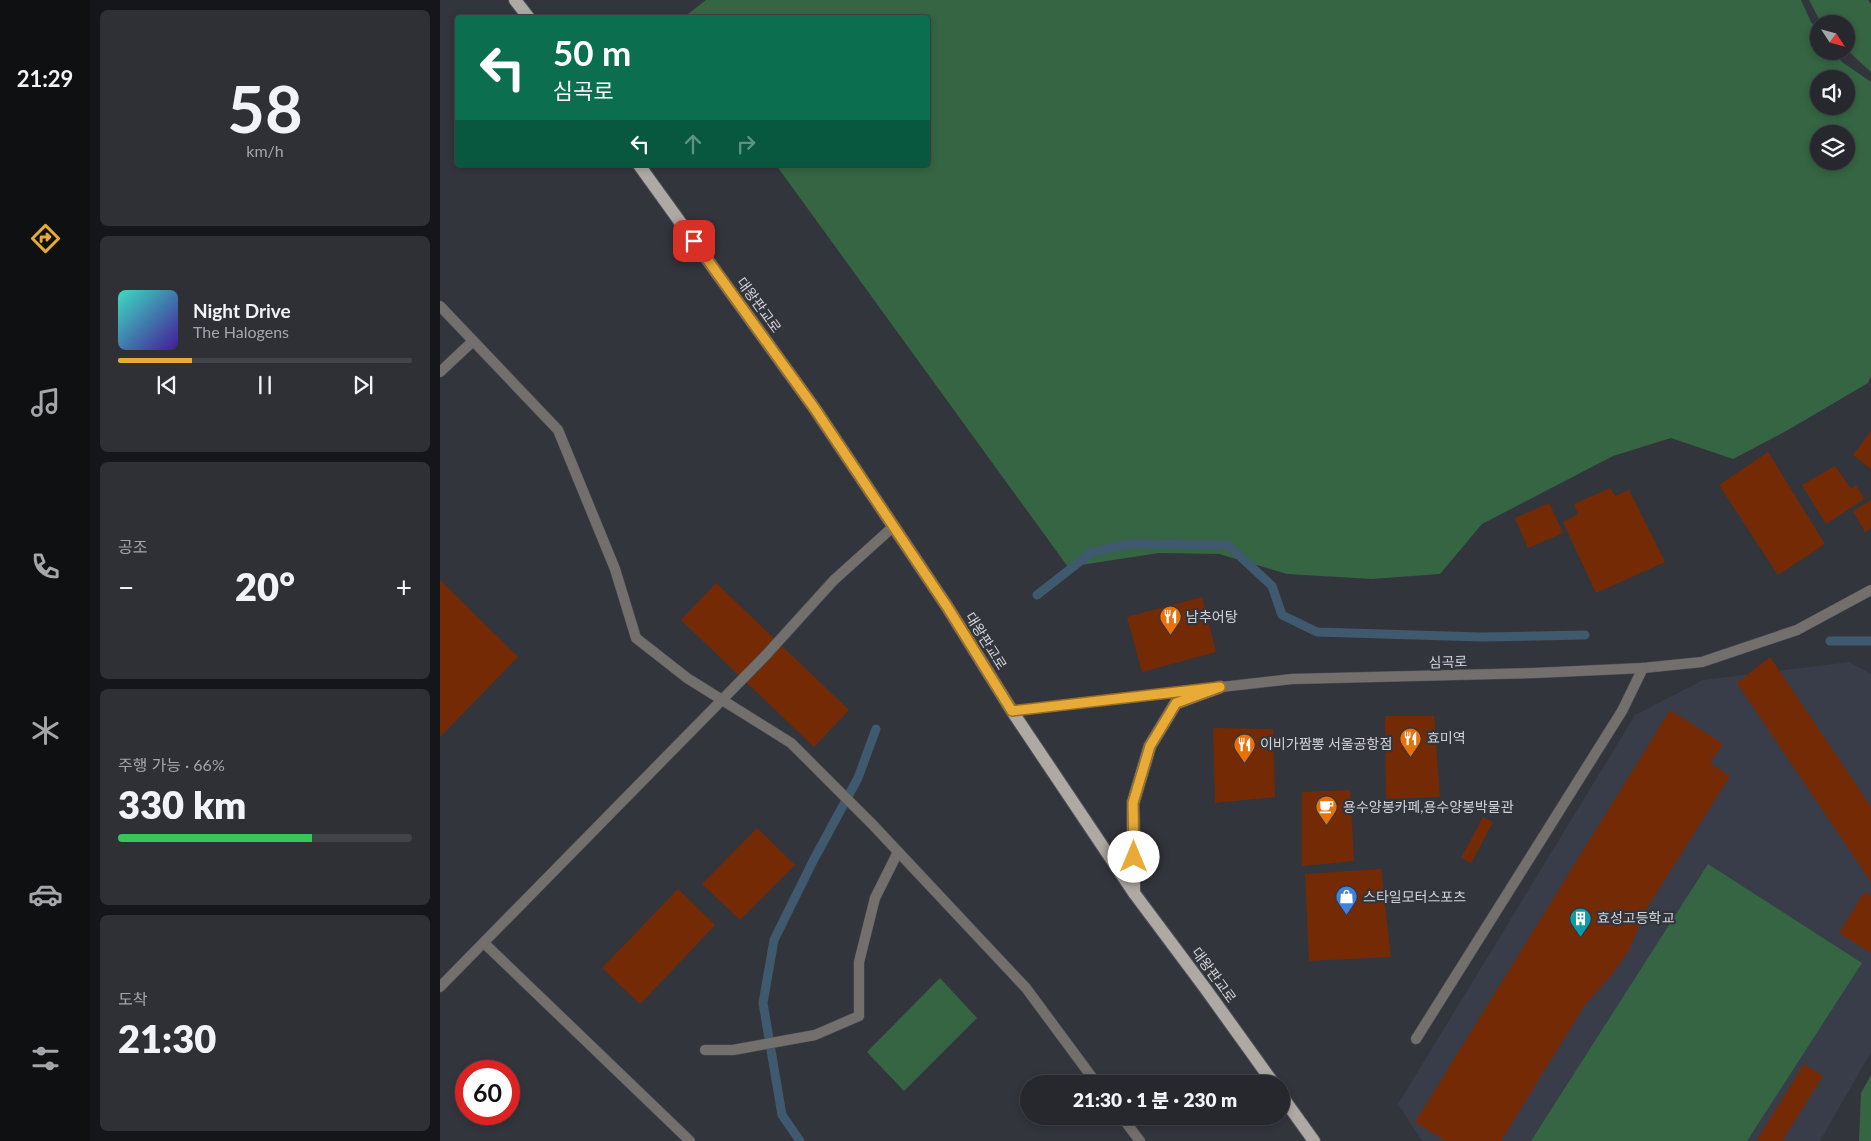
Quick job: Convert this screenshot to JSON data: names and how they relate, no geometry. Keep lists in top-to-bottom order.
{
  "streets": {
    "main road": ["대왕판교로"],
    "street": ["심곡로"]
  },
  "crossings": [
    ["대왕판교로", "심곡로"]
  ],
  "places": {
    "restaurant": ["남추어탕", "효미역", "이비가짬뽕 서울공항점"],
    "cafe": ["용수양봉카페,용수양봉박물관"],
    "shop": ["스타일모터스포츠"],
    "building": ["효성고등학교"]
  },
  "north": "bottom right",
  "page": {
    "tabs": "21:29",
    "tile": [
      ["58", "km/h"],
      "공조",
      ["주행 가능 · 66%", "330 km"],
      ["도착", "21:30"]
    ],
    "turn": ["50 m", "심곡로"],
    "song": ["Night Drive", "The Halogens"],
    "heat": ["−", "20°", "+"],
    "limit": "60",
    "trip": "21:30 · 1 분 · 230 m"
  }
}
